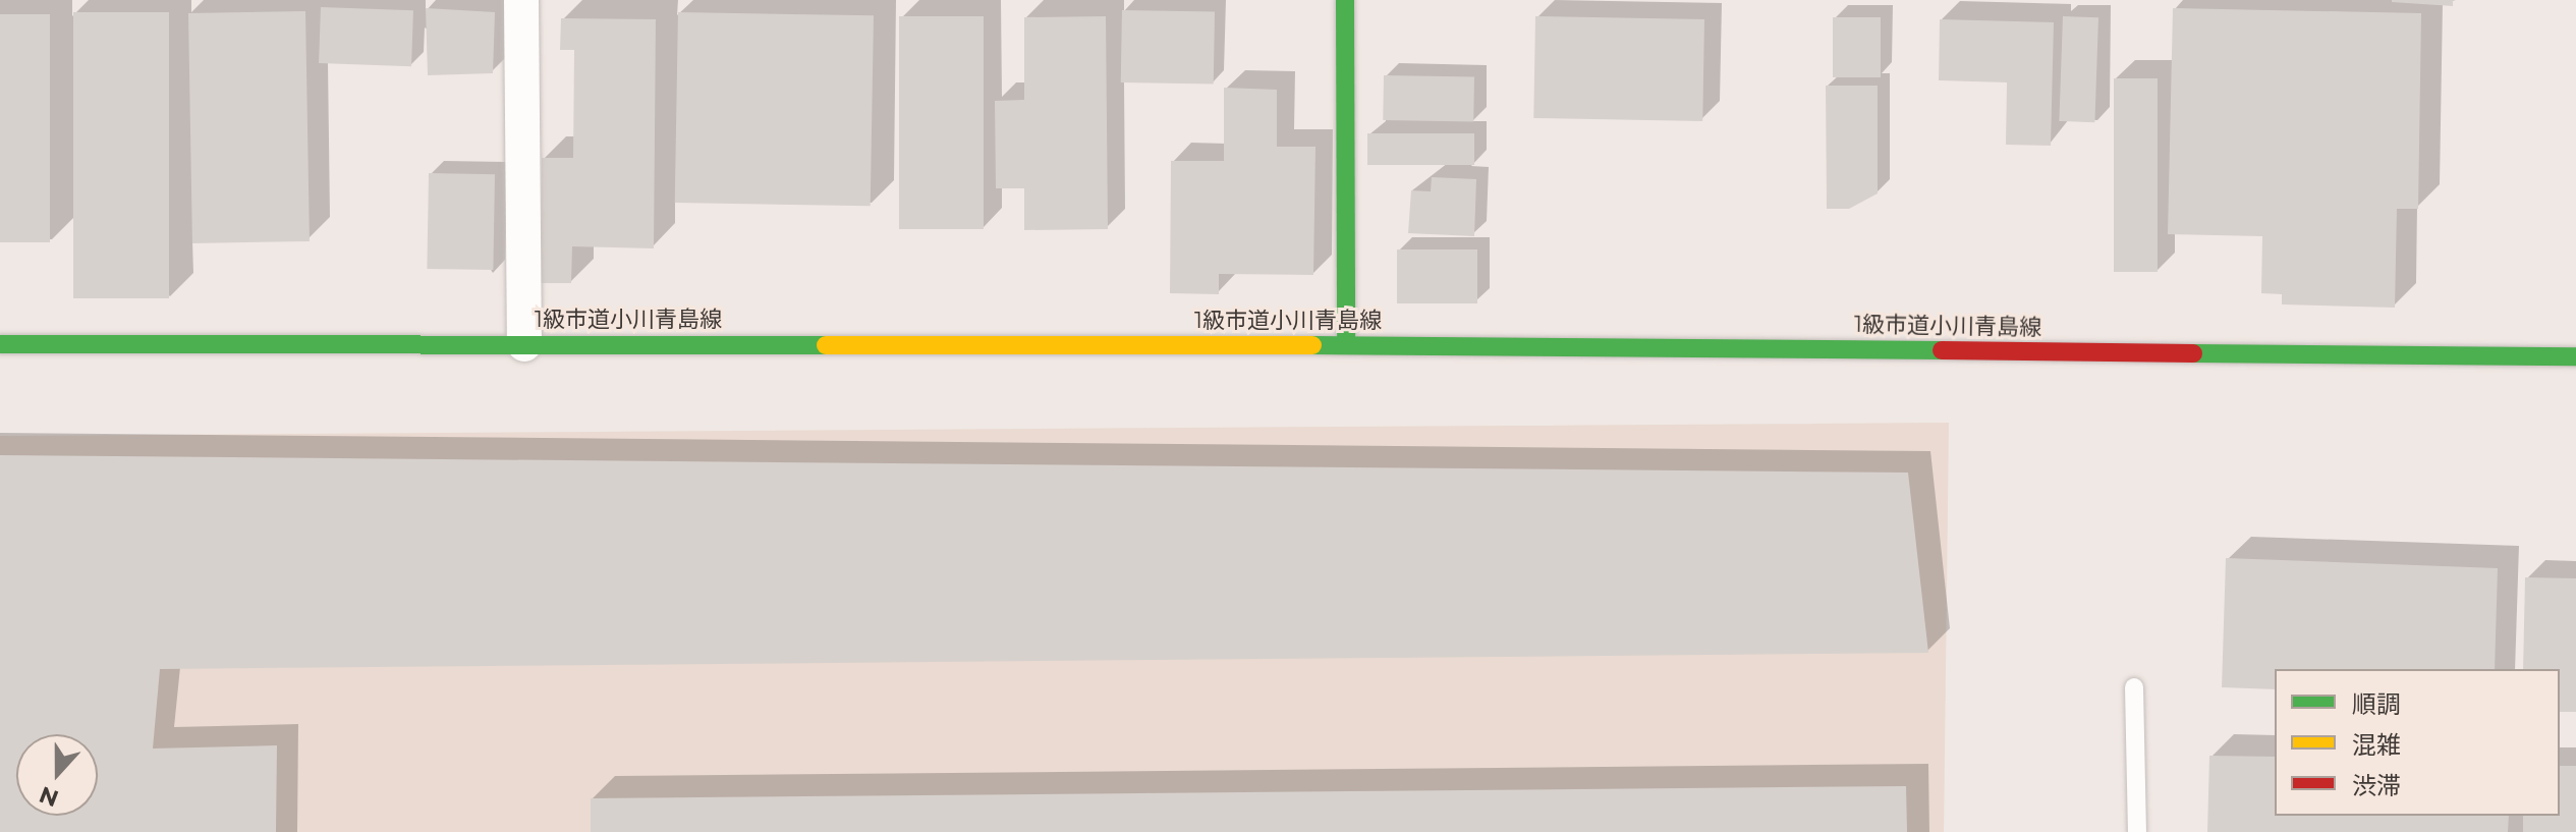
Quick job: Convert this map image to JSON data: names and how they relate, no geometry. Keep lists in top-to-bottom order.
{
  "streets": {
    "street": ["1級市道小川青島線"]
  },
  "legend": ["順調", "混雑", "渋滞"],
  "north": "bottom"
}
